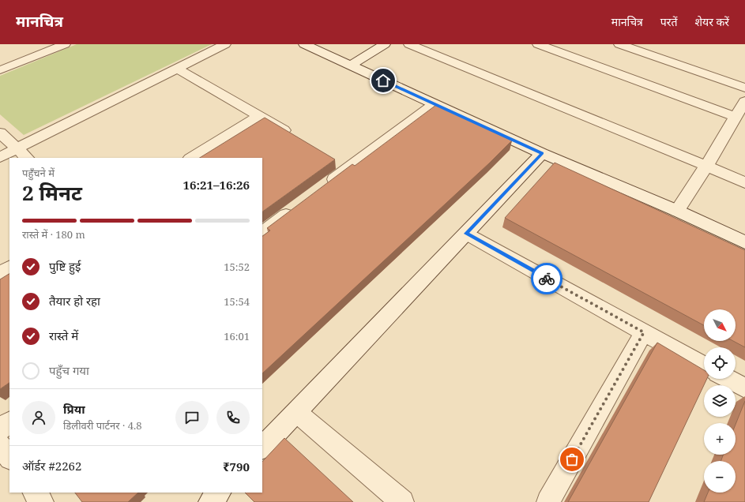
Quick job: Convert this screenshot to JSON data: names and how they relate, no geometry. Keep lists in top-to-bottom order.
{
  "north": "bottom right",
  "page": {
    "header": "मानचित्र",
    "nav": ["मानचित्र", "परतें", "शेयर करें"],
    "heading": ["2 मिनट", "पहुँचने में", "16:21–16:26"],
    "panel": [
      "प्रिया",
      "डिलीवरी पार्टनर · 4.8",
      "ऑर्डर #2262",
      "₹790"
    ],
    "bar": "रास्ते में · 180 m",
    "list": [
      ["पुष्टि हुई", "15:52"],
      ["तैयार हो रहा", "15:54"],
      ["रास्ते में", "16:01"],
      "पहुँच गया"
    ],
    "map_buttons": ["+", "−"]
  }
}
